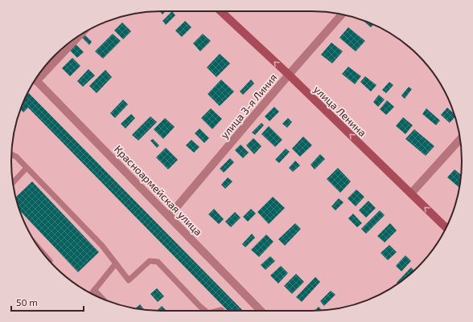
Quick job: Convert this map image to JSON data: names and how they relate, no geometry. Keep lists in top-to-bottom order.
{
  "streets": {
    "main road": ["улица Ленина"],
    "street": ["улица 3-я Линия", "Красноармейская улица"]
  },
  "crossings": [
    ["улица 3-я Линия", "улица Ленина"],
    ["улица 3-я Линия", "Красноармейская улица"]
  ],
  "one_way": ["улица Ленина"],
  "scale_bar": "50 m"
}
